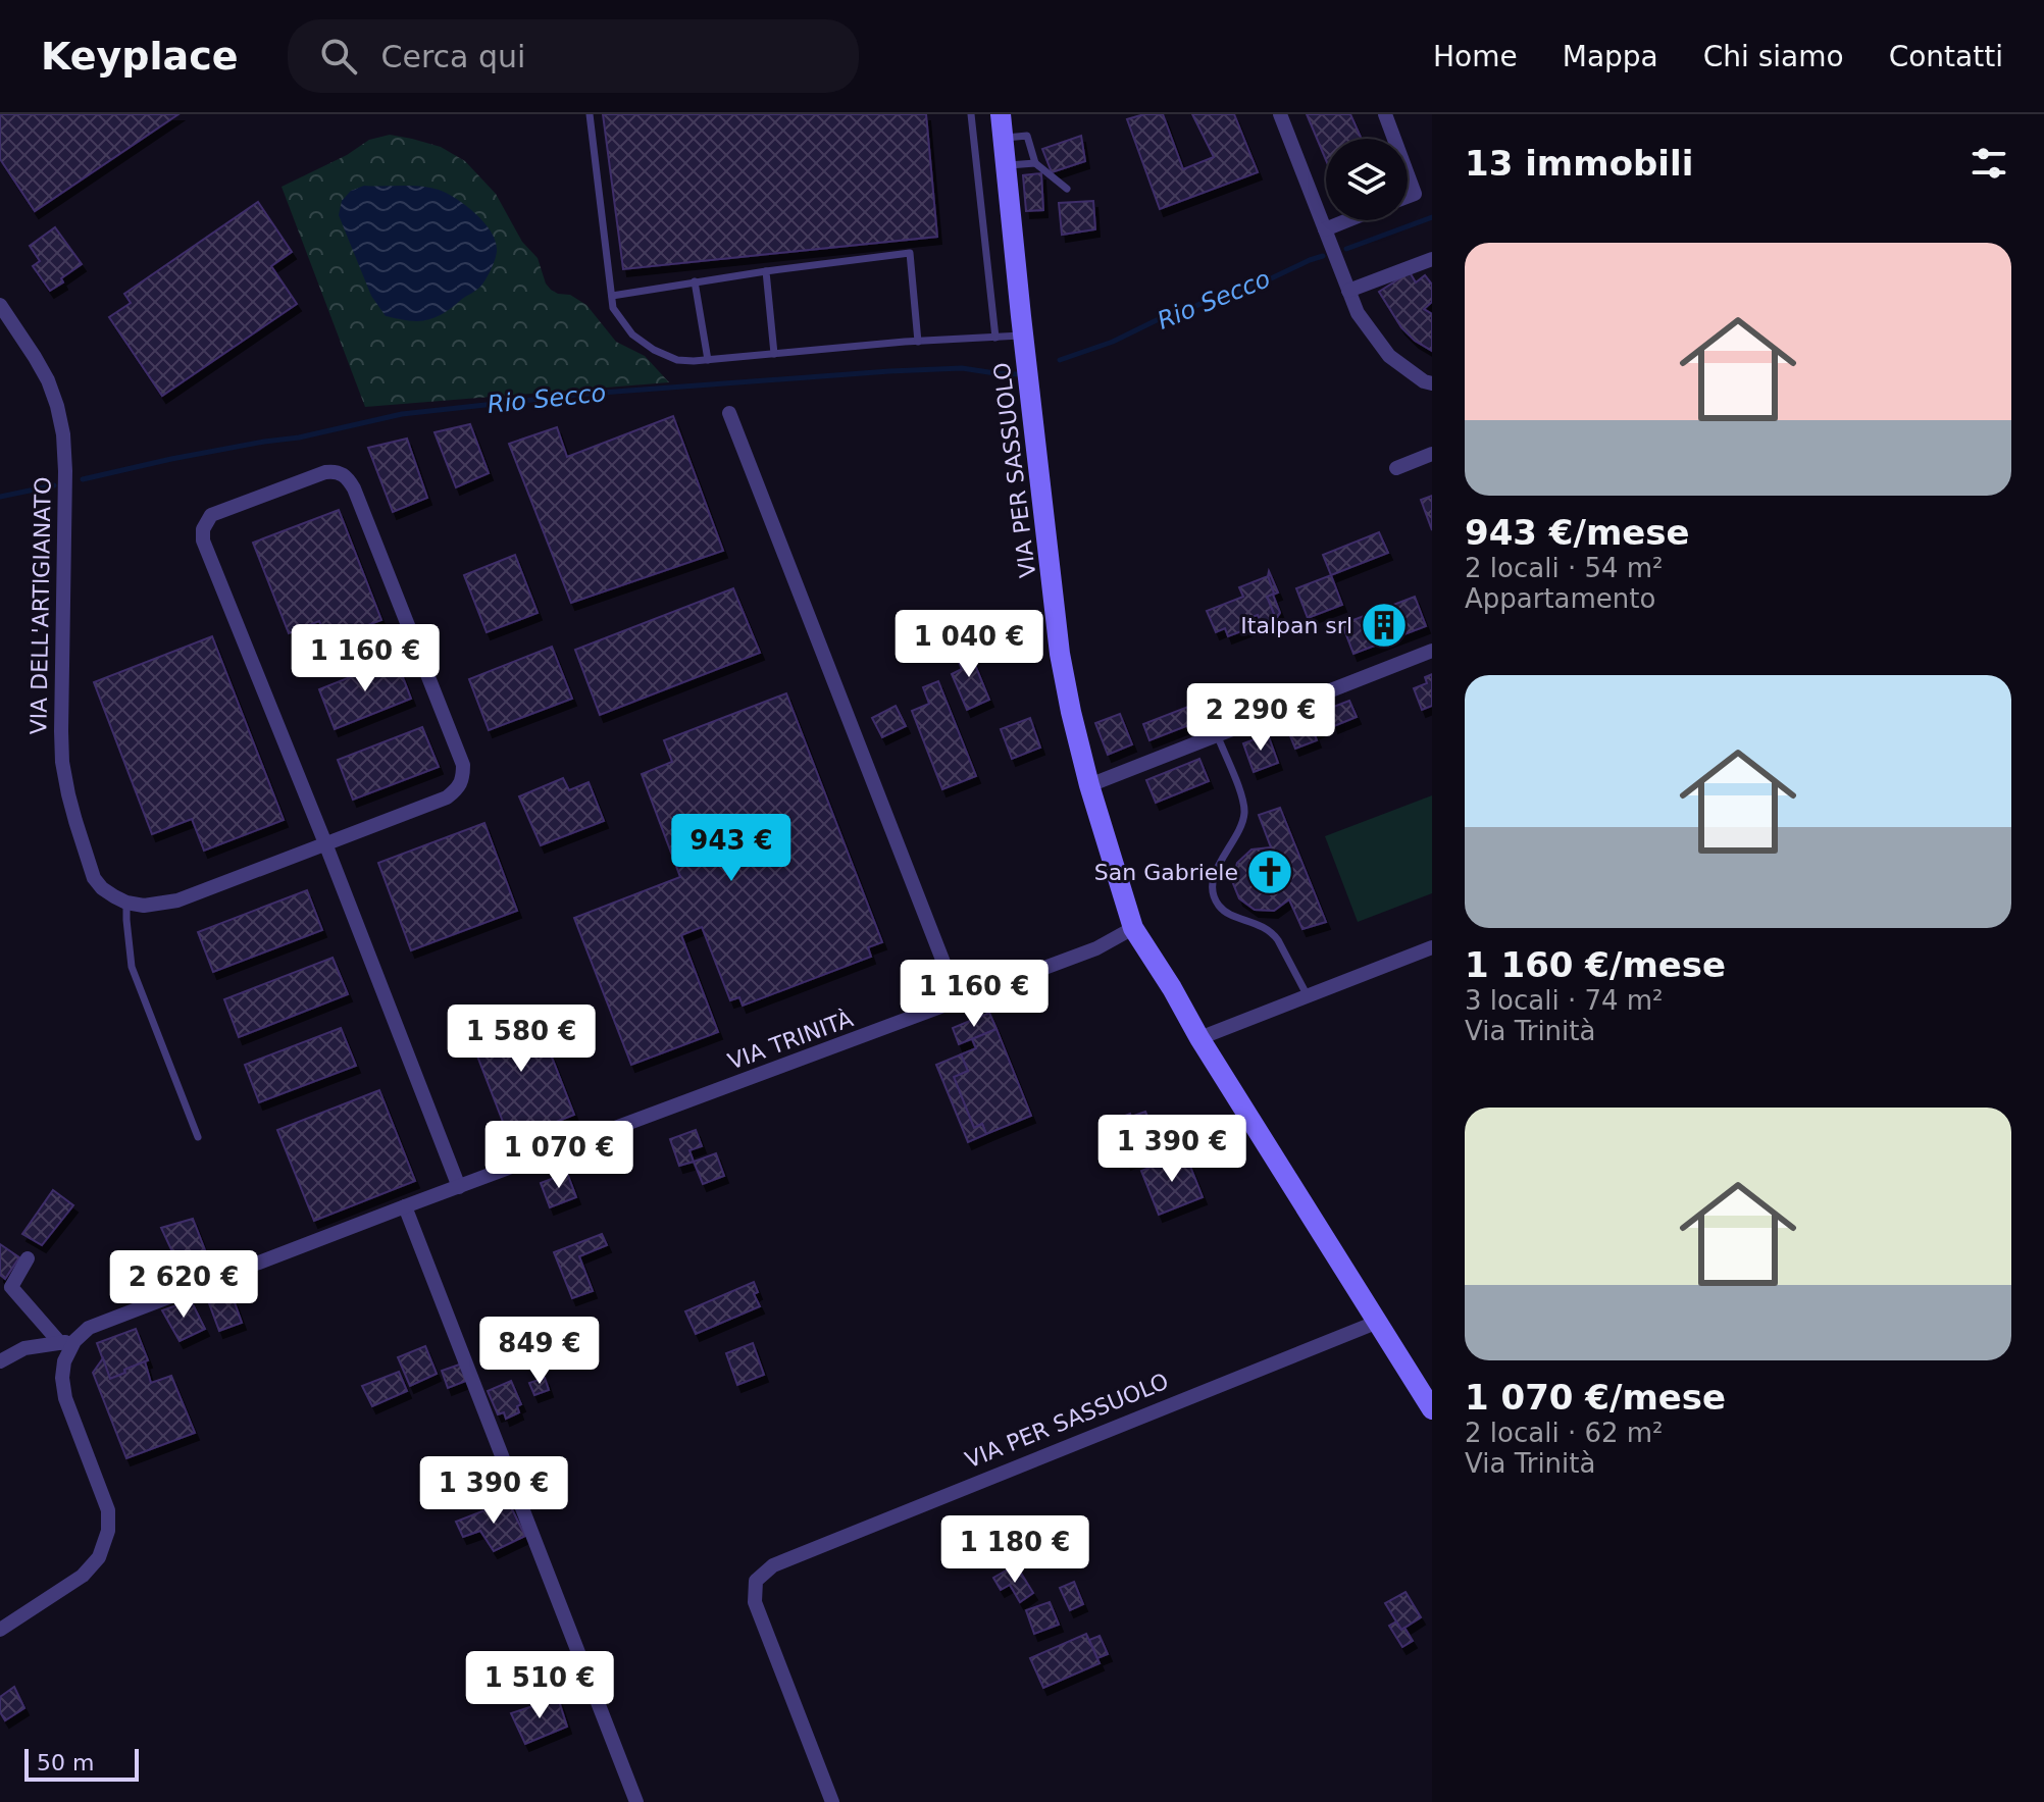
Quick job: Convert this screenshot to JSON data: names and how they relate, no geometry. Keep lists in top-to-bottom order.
{
  "streets": {
    "main road": ["VIA PER SASSUOLO"],
    "street": ["VIA DELL'ARTIGIANATO", "VIA TRINITÀ"]
  },
  "crossings": [
    ["VIA PER SASSUOLO", "VIA TRINITÀ"]
  ],
  "water": ["Rio Secco"],
  "places": {
    "building": ["Italpan srl"],
    "church": ["San Gabriele"]
  },
  "scale_bar": "50 m",
  "page": {
    "header": "Keyplace",
    "search": "Cerca qui",
    "nav": [
      "Home",
      "Mappa",
      "Chi siamo",
      "Contatti"
    ],
    "heading": "13 immobili",
    "list": [
      {
        "name": "943 €/mese",
        "note": "2 locali · 54 m² · Appartamento"
      },
      {
        "name": "1 160 €/mese",
        "note": "3 locali · 74 m² · Via Trinità"
      },
      {
        "name": "1 070 €/mese",
        "note": "2 locali · 62 m² · Via Trinità"
      }
    ],
    "price": [
      "1 040 €",
      "1 160 €",
      "2 290 €",
      "943 €",
      "1 160 €",
      "1 580 €",
      "1 390 €",
      "1 070 €",
      "2 620 €",
      "849 €",
      "1 390 €",
      "1 180 €",
      "1 510 €"
    ],
    "scale": "50 m"
  }
}
